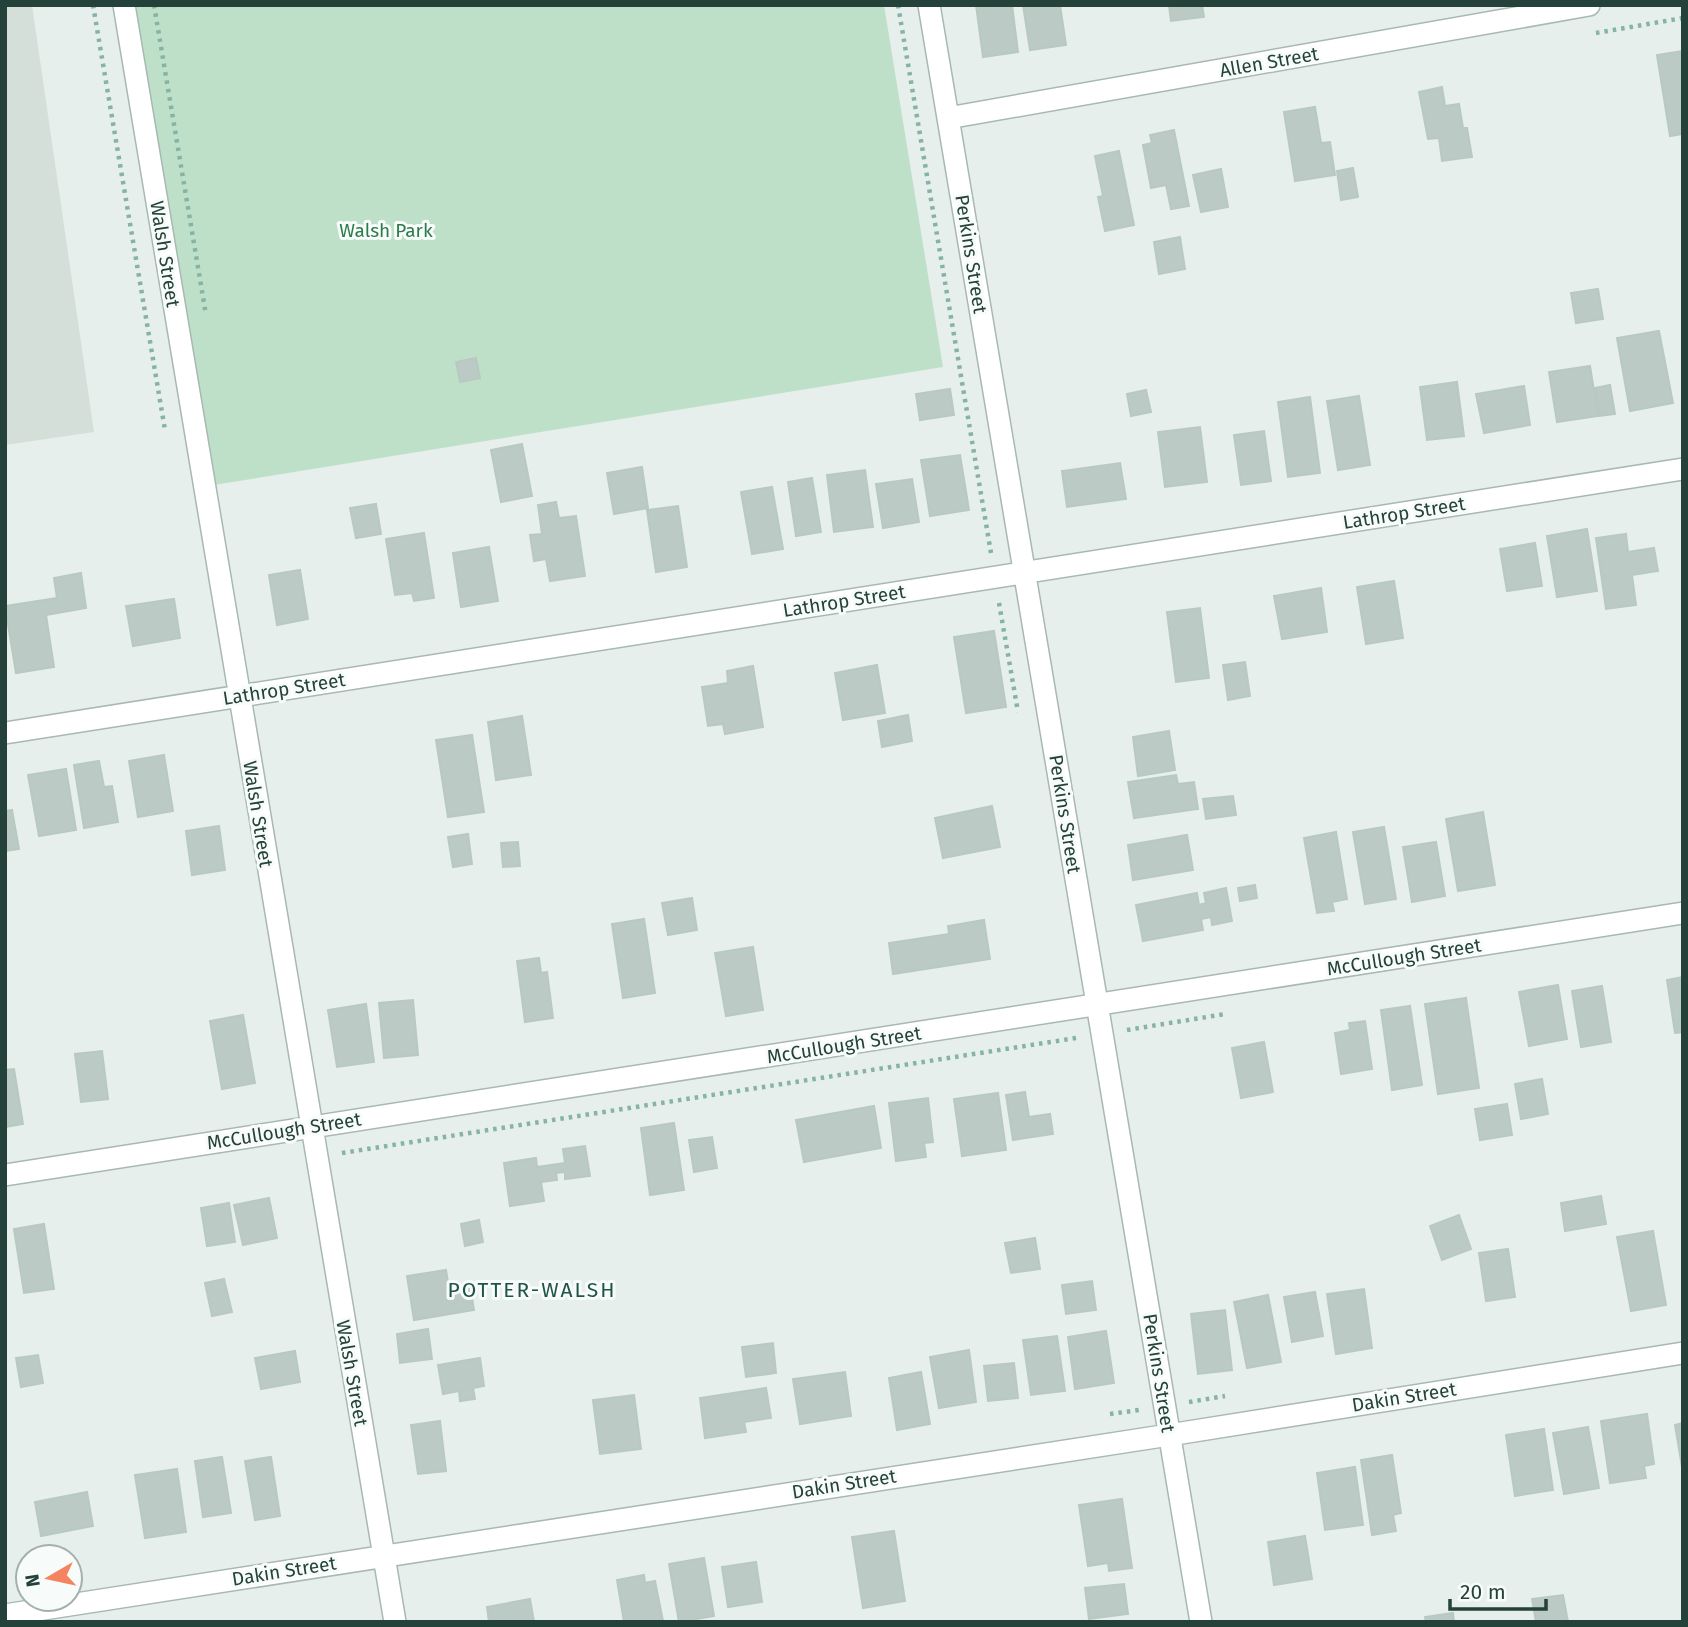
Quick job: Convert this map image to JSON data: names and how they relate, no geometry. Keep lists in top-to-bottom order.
{
  "streets": {
    "street": [
      "Allen Street",
      "Walsh Street",
      "Perkins Street",
      "Lathrop Street",
      "McCullough Street",
      "Dakin Street"
    ]
  },
  "crossings": [
    ["Allen Street", "Perkins Street"],
    ["Walsh Street", "Lathrop Street"],
    ["Walsh Street", "McCullough Street"],
    ["Walsh Street", "Dakin Street"],
    ["Perkins Street", "Lathrop Street"],
    ["Perkins Street", "McCullough Street"],
    ["Perkins Street", "Dakin Street"]
  ],
  "districts": ["POTTER-WALSH"],
  "parks": ["Walsh Park"],
  "scale_bar": "20 m",
  "north": "left"
}
